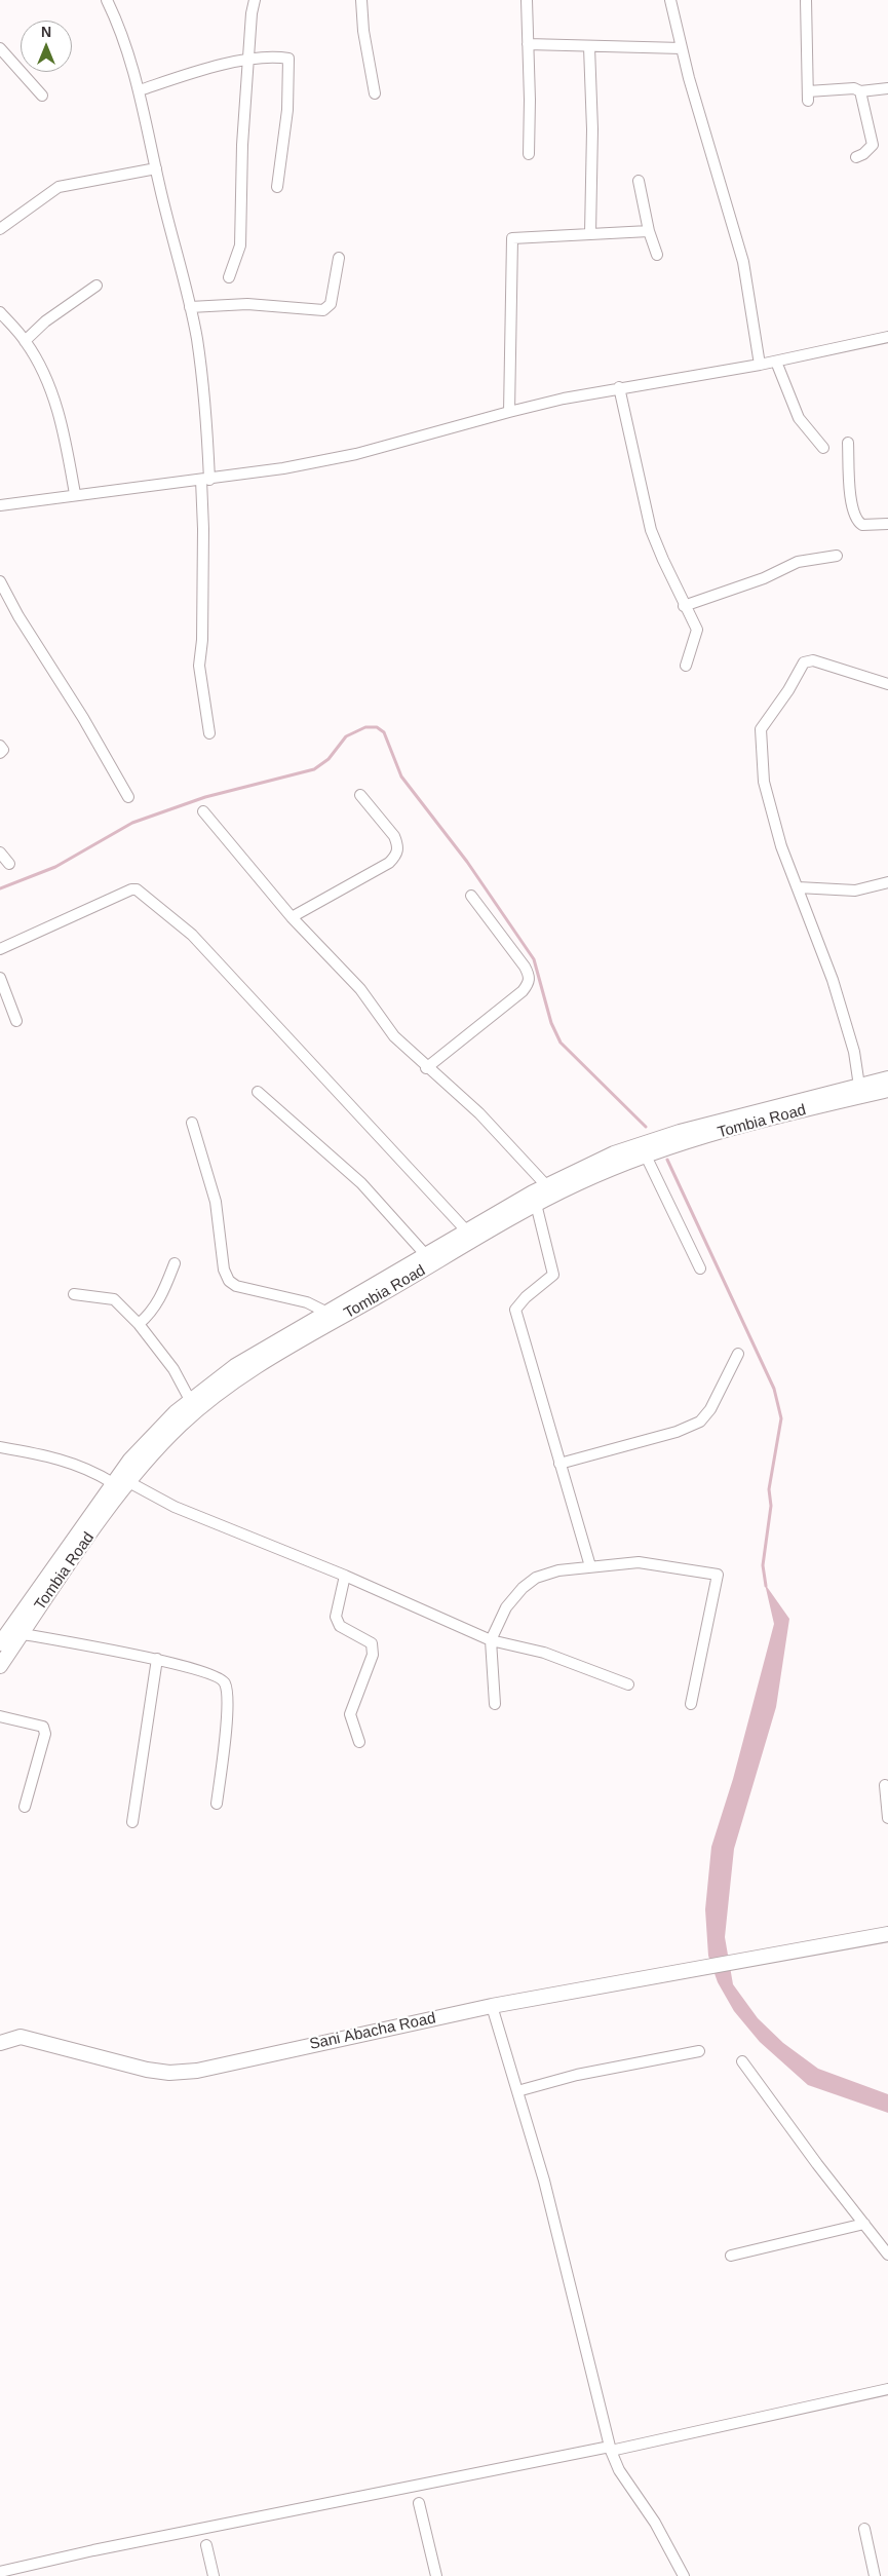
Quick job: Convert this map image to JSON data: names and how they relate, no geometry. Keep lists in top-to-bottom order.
{
  "streets": {
    "main road": ["Tombia Road", "Sani Abacha Road"]
  },
  "north": "top"
}
